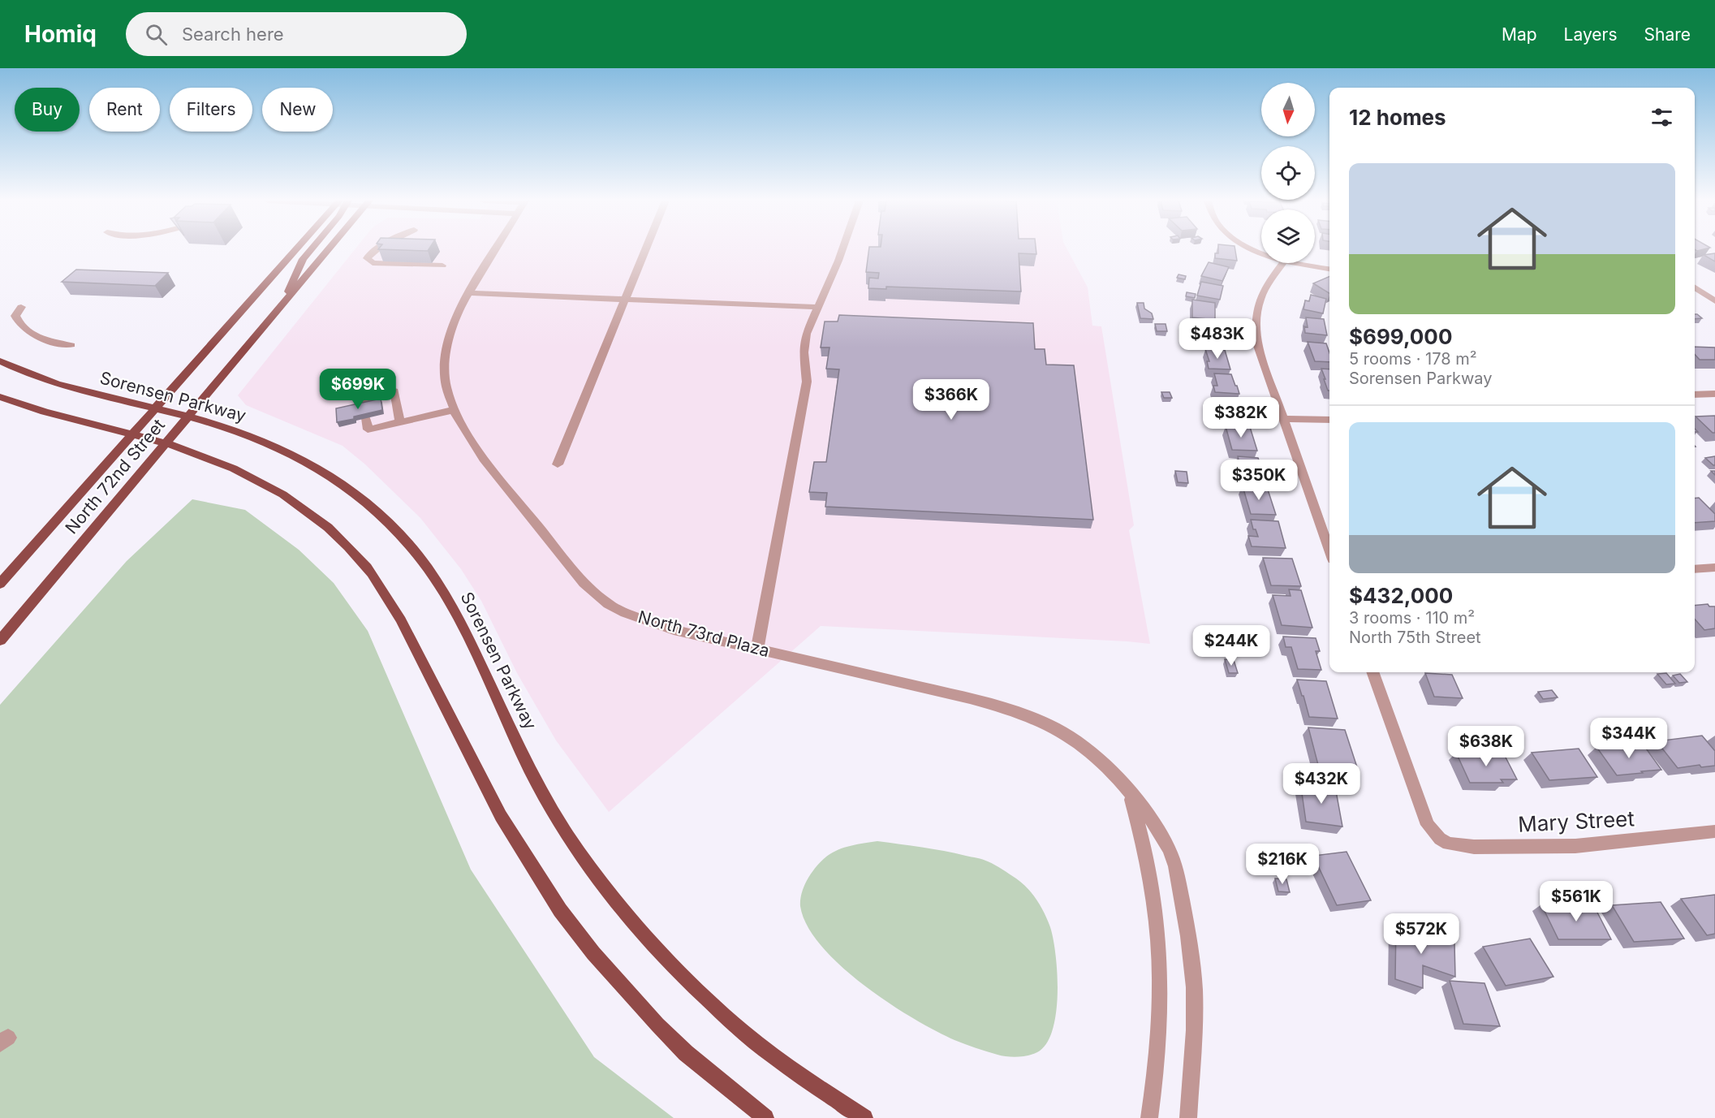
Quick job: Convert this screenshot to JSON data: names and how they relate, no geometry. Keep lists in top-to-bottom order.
{
  "streets": {
    "main road": ["Sorensen Parkway", "North 72nd Street"],
    "street": ["North 73rd Plaza", "Mary Street"]
  },
  "crossings": [
    ["Sorensen Parkway", "North 72nd Street"]
  ],
  "north": "bottom",
  "page": {
    "header": "Homiq",
    "search": "Search here",
    "nav": ["Map", "Layers", "Share"],
    "chip": [
      "Buy",
      "Rent",
      "Filters",
      "New"
    ],
    "heading": "12 homes",
    "list": [
      {
        "name": "$699,000",
        "note": "5 rooms · 178 m² · Sorensen Parkway"
      },
      {
        "name": "$432,000",
        "note": "3 rooms · 110 m² · North 75th Street"
      }
    ],
    "price": [
      "$483K",
      "$699K",
      "$366K",
      "$382K",
      "$350K",
      "$244K",
      "$344K",
      "$638K",
      "$432K",
      "$216K",
      "$561K",
      "$572K"
    ]
  }
}
